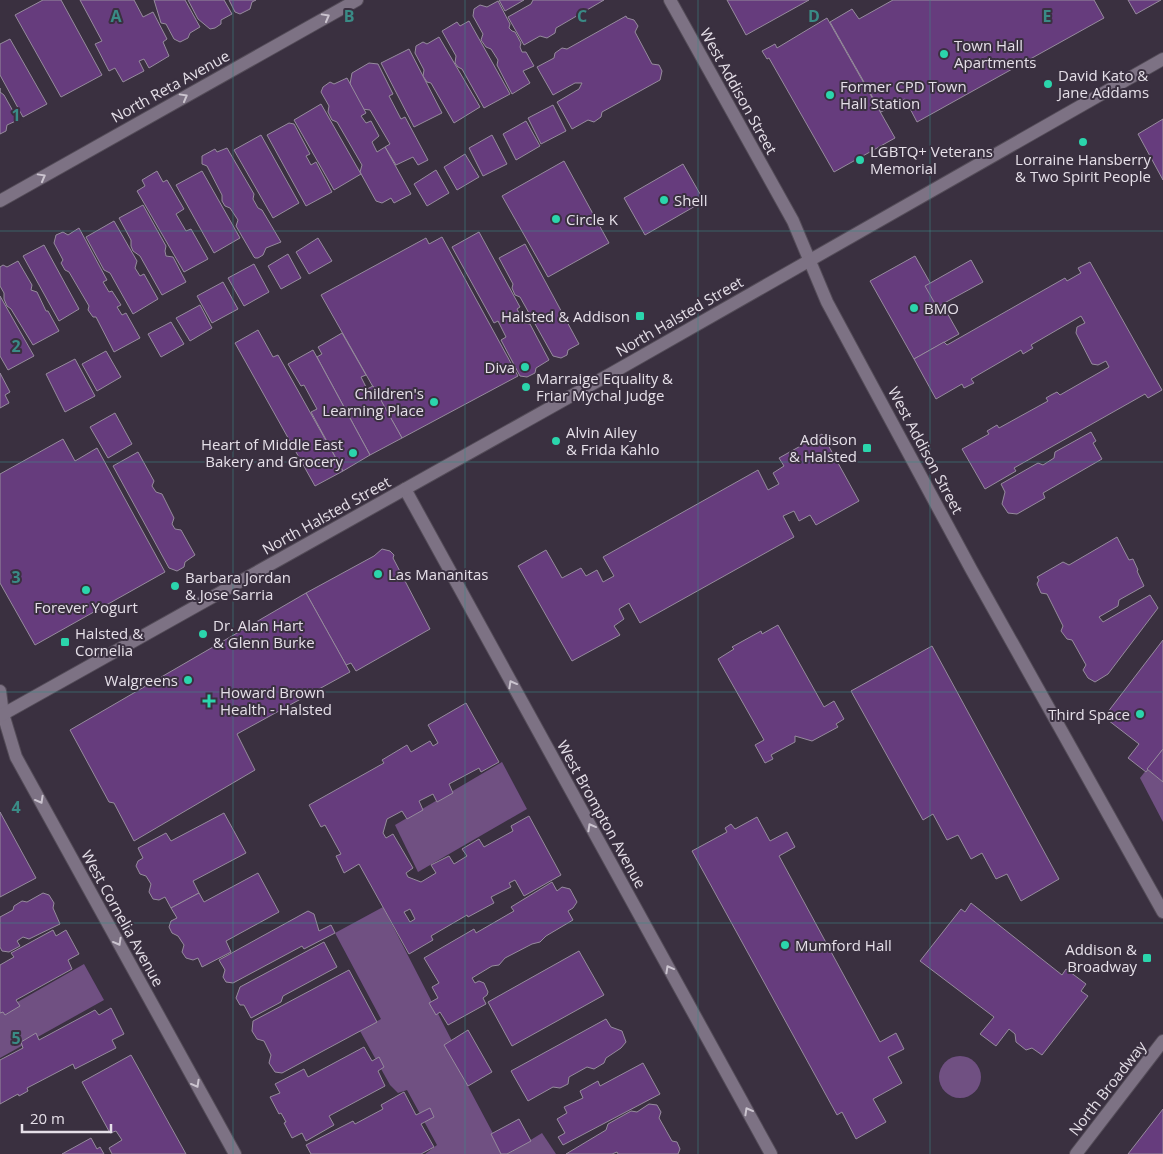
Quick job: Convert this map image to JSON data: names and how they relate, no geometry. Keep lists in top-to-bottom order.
{
  "streets": {
    "street": [
      "North Reta Avenue",
      "West Addison Street",
      "North Halsted Street",
      "West Brompton Avenue",
      "West Cornelia Avenue",
      "North Broadway"
    ]
  },
  "crossings": [
    ["West Addison Street", "North Halsted Street"],
    ["North Halsted Street", "West Brompton Avenue"],
    ["North Halsted Street", "West Cornelia Avenue"]
  ],
  "one_way": ["North Reta Avenue", "West Brompton Avenue", "West Cornelia Avenue"],
  "places": {
    "other": [
      "Town Hall Apartments",
      "David Kato & Jane Addams",
      "Former CPD Town Hall Station",
      "Lorraine Hansberry & Two Spirit People",
      "LGBTQ+ Veterans Memorial",
      "Shell",
      "Circle K",
      "BMO",
      "Diva",
      "Marraige Equality & Friar Mychal Judge",
      "Children's Learning Place",
      "Alvin Ailey & Frida Kahlo",
      "Heart of Middle East Bakery and Grocery",
      "Las Mananitas",
      "Barbara Jordan & Jose Sarria",
      "Forever Yogurt",
      "Dr. Alan Hart & Glenn Burke",
      "Walgreens",
      "Third Space",
      "Mumford Hall"
    ],
    "transit": [
      "Halsted & Addison",
      "Addison & Halsted",
      "Halsted & Cornelia",
      "Addison & Broadway"
    ],
    "health": ["Howard Brown Health - Halsted"]
  },
  "scale_bar": "20 m",
  "grid": {
    "columns": [
      "A",
      "B",
      "C",
      "D",
      "E"
    ],
    "rows": [
      "1",
      "2",
      "3",
      "4",
      "5"
    ]
  }
}
